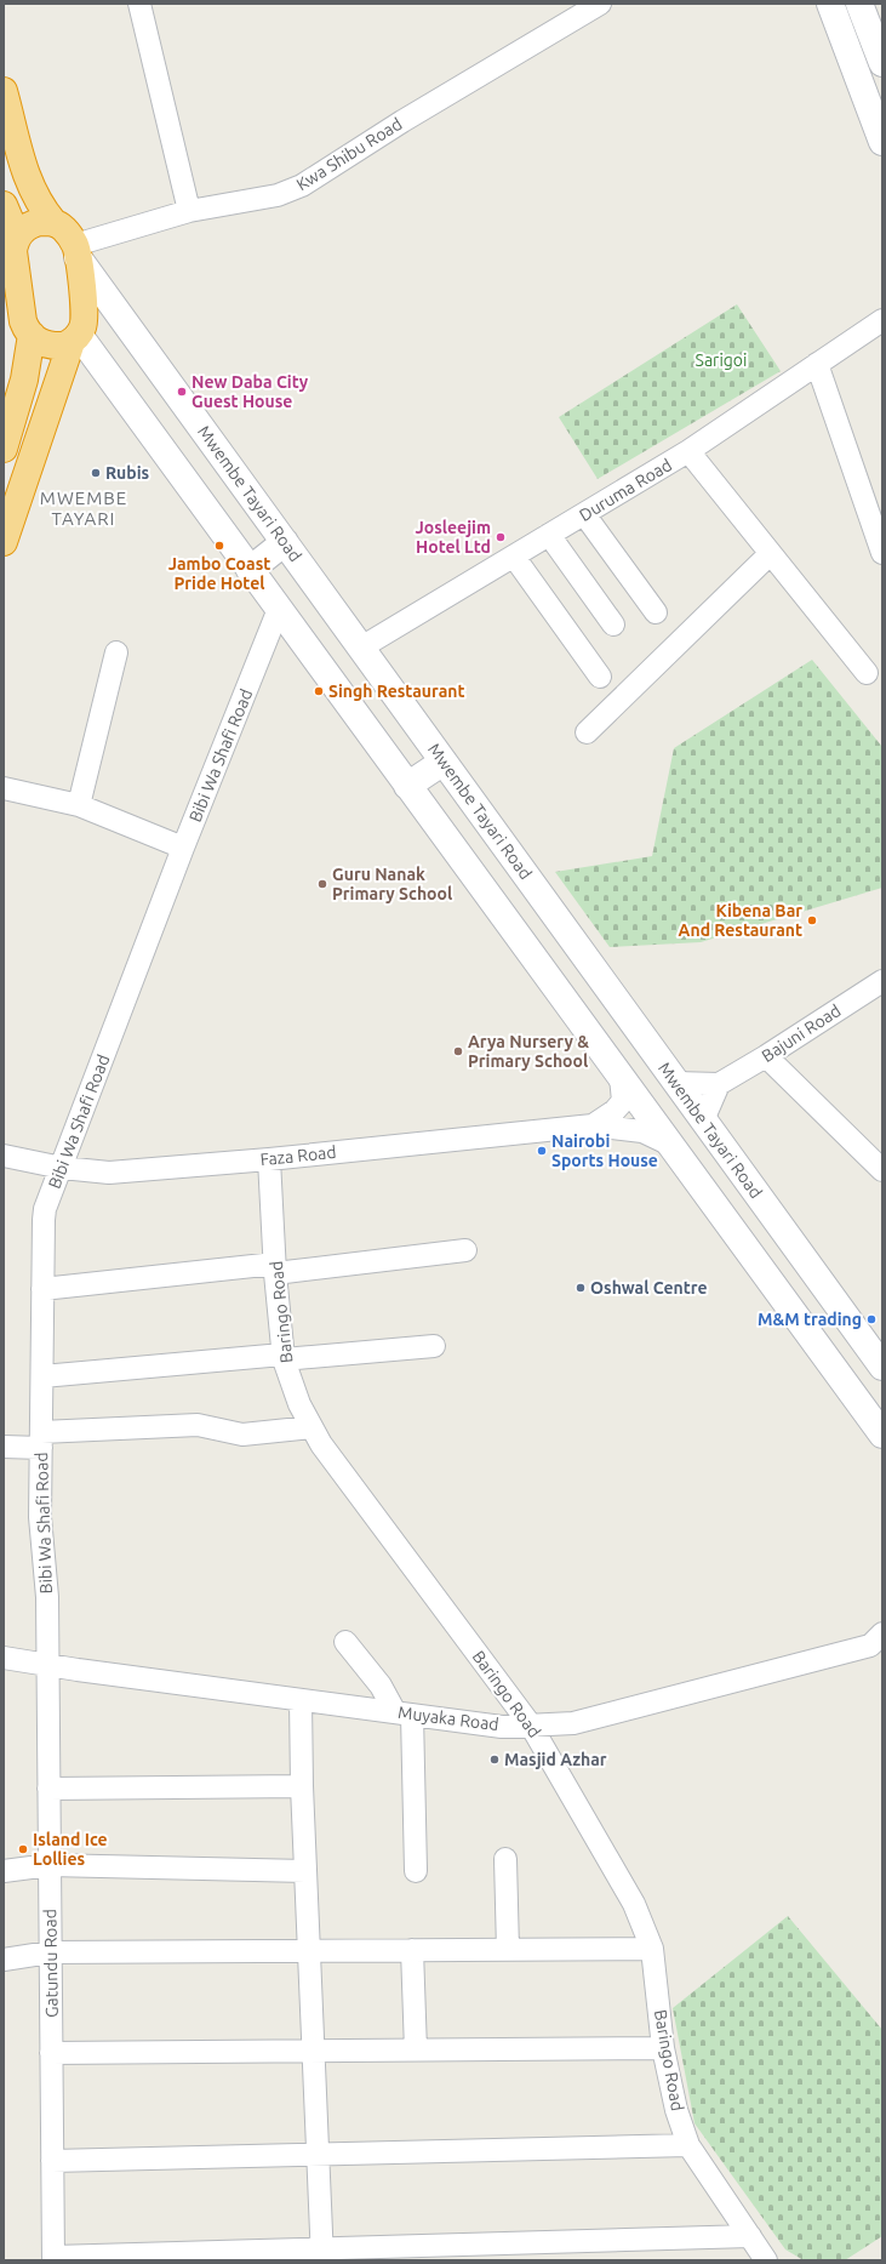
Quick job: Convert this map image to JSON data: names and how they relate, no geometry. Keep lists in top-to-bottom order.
{
  "streets": {
    "street": [
      "Kwa Shibu Road",
      "Duruma Road",
      "Mwembe Tayari Road",
      "Bibi Wa Shafi Road",
      "Bajuni Road",
      "Faza Road",
      "Baringo Road",
      "Muyaka Road",
      "Gatundu Road"
    ]
  },
  "crossings": [
    ["Kwa Shibu Road", "Mwembe Tayari Road"],
    ["Duruma Road", "Mwembe Tayari Road"],
    ["Bibi Wa Shafi Road", "Faza Road"],
    ["Bibi Wa Shafi Road", "Muyaka Road"],
    ["Bibi Wa Shafi Road", "Gatundu Road"],
    ["Faza Road", "Baringo Road"],
    ["Baringo Road", "Muyaka Road"],
    ["Muyaka Road", "Gatundu Road"]
  ],
  "districts": ["MWEMBE TAYARI"],
  "parks": ["Sarigoi"],
  "places": [
    "New Daba City Guest House",
    "Rubis",
    "Josleejim Hotel Ltd",
    "Jambo Coast Pride Hotel",
    "Singh Restaurant",
    "Guru Nanak Primary School",
    "Kibena Bar And Restaurant",
    "Arya Nursery & Primary School",
    "Nairobi Sports House",
    "Oshwal Centre",
    "M&M trading",
    "Masjid Azhar",
    "Island Ice Lollies"
  ]
}
